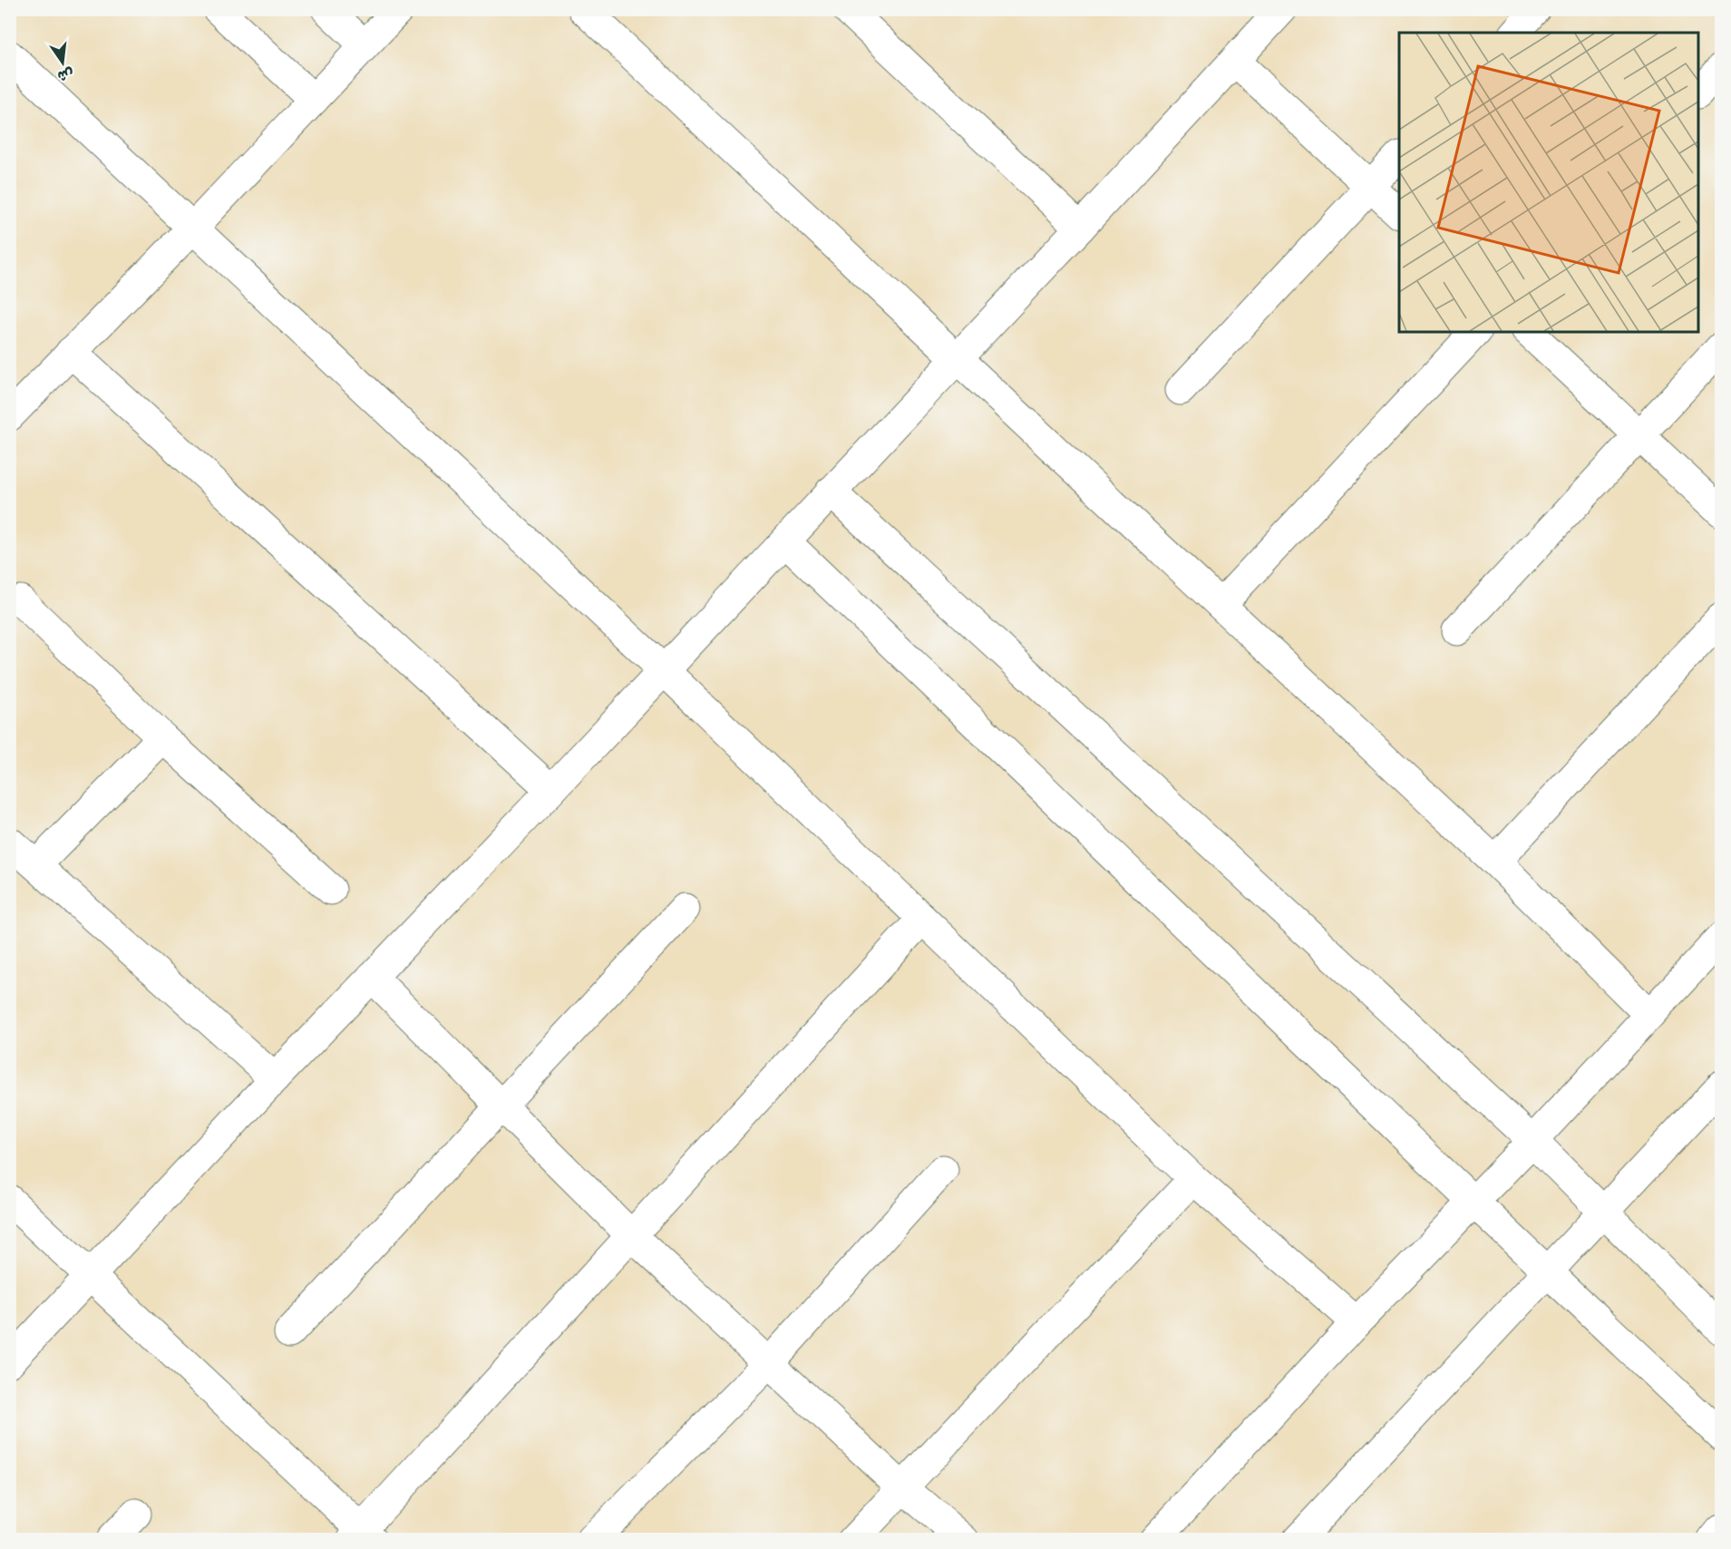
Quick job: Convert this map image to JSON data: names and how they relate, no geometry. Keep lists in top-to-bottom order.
{
  "north": "bottom"
}
